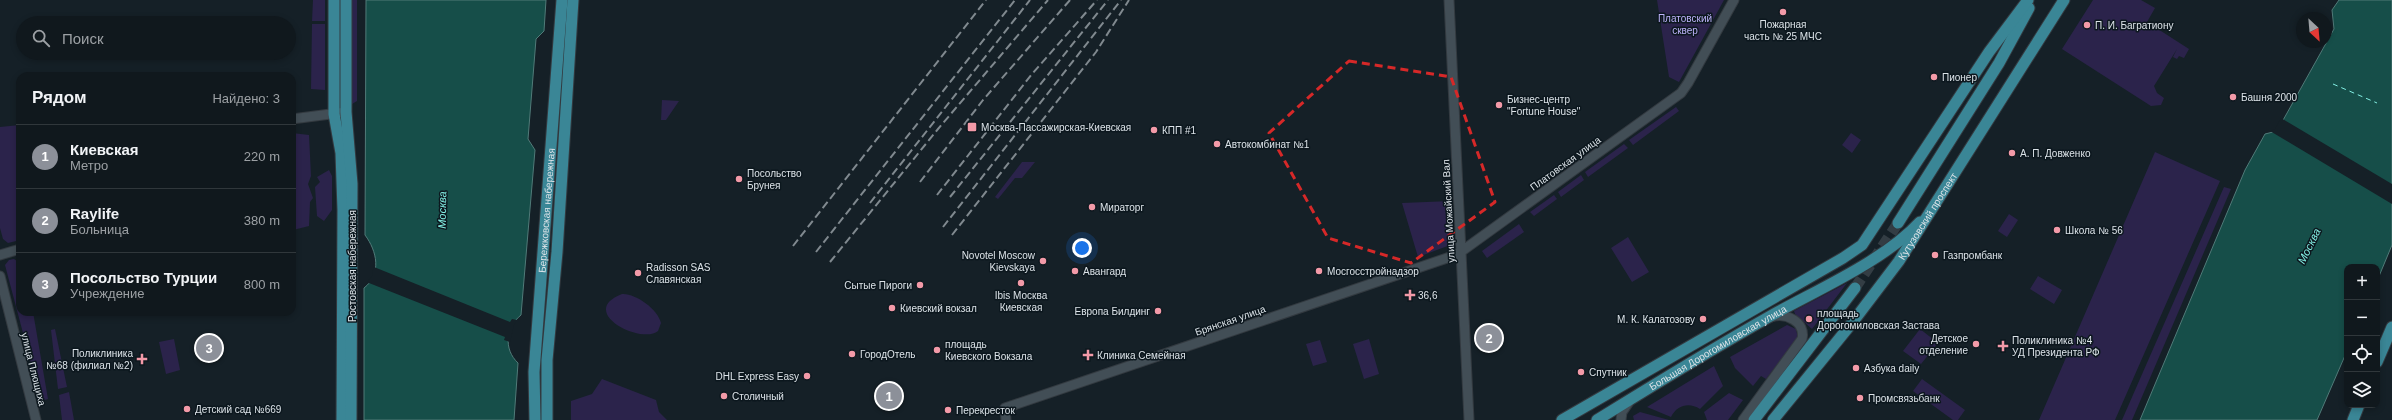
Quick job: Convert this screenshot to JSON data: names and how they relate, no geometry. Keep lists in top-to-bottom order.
{
  "streets": {
    "main road": [
      "Бережковская набережная",
      "Кутузовский проспект",
      "Ростовская набережная",
      "Большая Дорогомиловская улица"
    ],
    "street": [
      "Платовская улица",
      "улица Можайский Вал",
      "Брянская улица",
      "улица Плющиха"
    ]
  },
  "crossings": [
    ["Платовская улица", "улица Можайский Вал"],
    ["Платовская улица", "Брянская улица"],
    ["улица Можайский Вал", "Брянская улица"],
    ["Кутузовский проспект", "Большая Дорогомиловская улица"]
  ],
  "water": ["Москва"],
  "parks": ["Платовский сквер"],
  "places": {
    "other": [
      "Пожарная часть № 25 МЧС",
      "П. И. Багратиону",
      "Пионер",
      "Башня 2000",
      "Бизнес-центр \"Fortune House\"",
      "КПП #1",
      "Автокомбинат №1",
      "А. П. Довженко",
      "Посольство Брунея",
      "Мираторг",
      "Школа № 56",
      "Газпромбанк",
      "Novotel Moscow Kievskaya",
      "Авангард",
      "Мосгосстройнадзор",
      "Radisson SAS Славянская",
      "Ibis Москва Киевская",
      "Сытые Пироги",
      "Киевский вокзал",
      "Европа Билдинг",
      "М. К. Калатозову",
      "площадь Дорогомиловская Застава",
      "Детское отделение",
      "площадь Киевского Вокзала",
      "ГородОтель",
      "Азбука daily",
      "Спутник",
      "DHL Express Easy",
      "Столичный",
      "Промсвязьбанк",
      "Детский сад №669",
      "Перекресток"
    ],
    "transit": ["Москва-Пассажирская-Киевская"],
    "health": [
      "36,6",
      "Поликлиника №4 УД Президента РФ",
      "Клиника Семейная",
      "Поликлиника №68 (филиал №2)"
    ]
  },
  "north": "bottom right",
  "page": {
    "search": "Поиск",
    "heading": ["Рядом", "Найдено: 3"],
    "list": [
      {
        "mark": "1",
        "name": "Киевская",
        "note": "Метро",
        "value": "220 m"
      },
      {
        "mark": "2",
        "name": "Raylife",
        "note": "Больница",
        "value": "380 m"
      },
      {
        "mark": "3",
        "name": "Посольство Турции",
        "note": "Учреждение",
        "value": "800 m"
      }
    ],
    "map_buttons": ["+", "−"],
    "pins": ["2", "3", "1"]
  }
}
